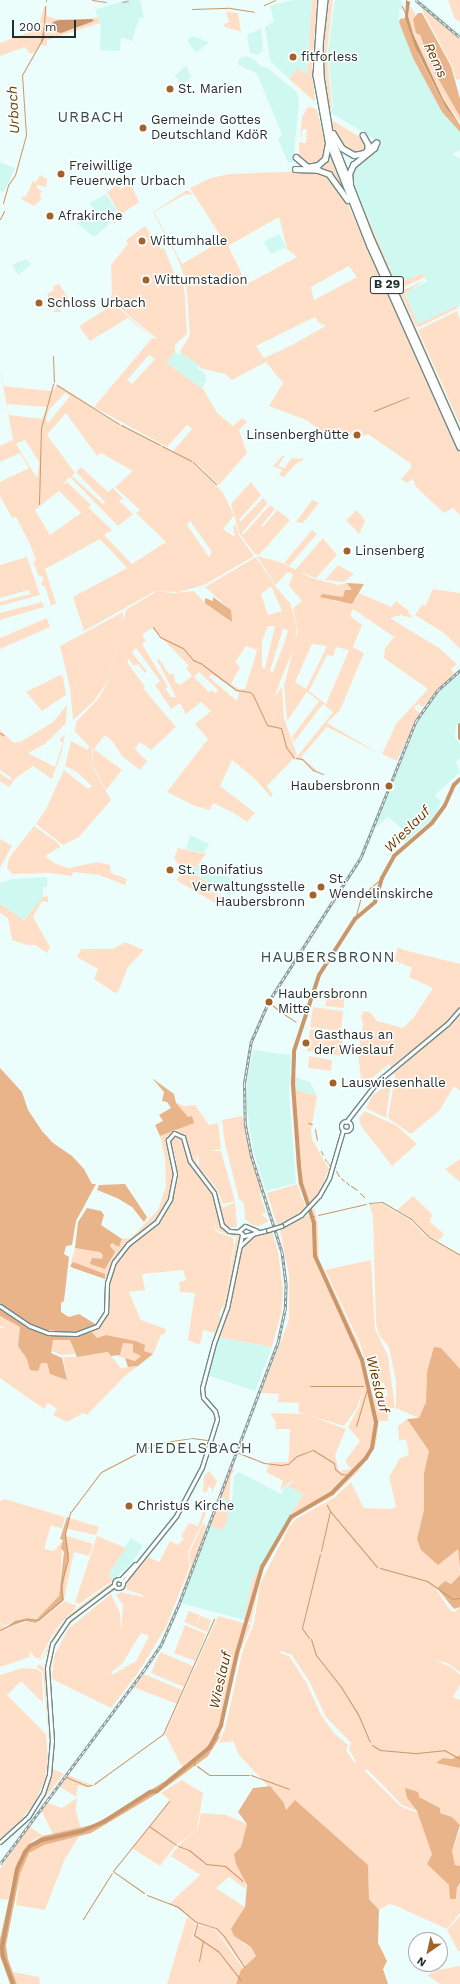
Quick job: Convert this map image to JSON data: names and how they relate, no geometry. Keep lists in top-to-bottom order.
{
  "streets": {
    "highway": ["B 29"]
  },
  "districts": ["URBACH", "HAUBERSBRONN", "MIEDELSBACH"],
  "water": ["Rems", "Urbach", "Wieslauf"],
  "places": [
    "fitforless",
    "St. Marien",
    "Gemeinde Gottes Deutschland KdöR",
    "Freiwillige Feuerwehr Urbach",
    "Afrakirche",
    "Wittumhalle",
    "Wittumstadion",
    "Schloss Urbach",
    "Linsenberghütte",
    "Linsenberg",
    "Haubersbronn",
    "St. Bonifatius",
    "St. Wendelinskirche",
    "Verwaltungsstelle Haubersbronn",
    "Haubersbronn Mitte",
    "Gasthaus an der Wieslauf",
    "Lauswiesenhalle",
    "Christus Kirche"
  ],
  "scale_bar": "200 m",
  "north": "bottom left"
}
